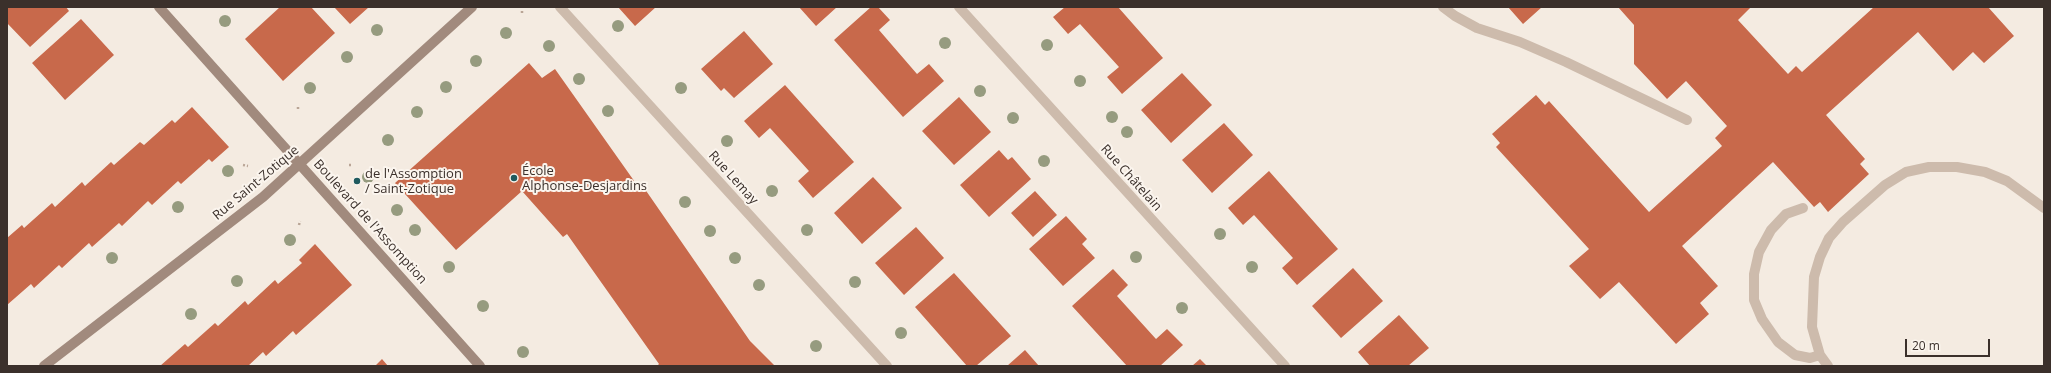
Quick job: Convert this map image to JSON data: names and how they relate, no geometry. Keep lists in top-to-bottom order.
{
  "streets": {
    "street": [
      "Rue Lemay",
      "Rue Châtelain",
      "Rue Saint-Zotique",
      "Boulevard de l'Assomption"
    ]
  },
  "crossings": [
    ["Rue Saint-Zotique", "Boulevard de l'Assomption"]
  ],
  "places": ["École Alphonse-Desjardins", "de l'Assomption / Saint-Zotique"],
  "scale_bar": "20 m"
}
